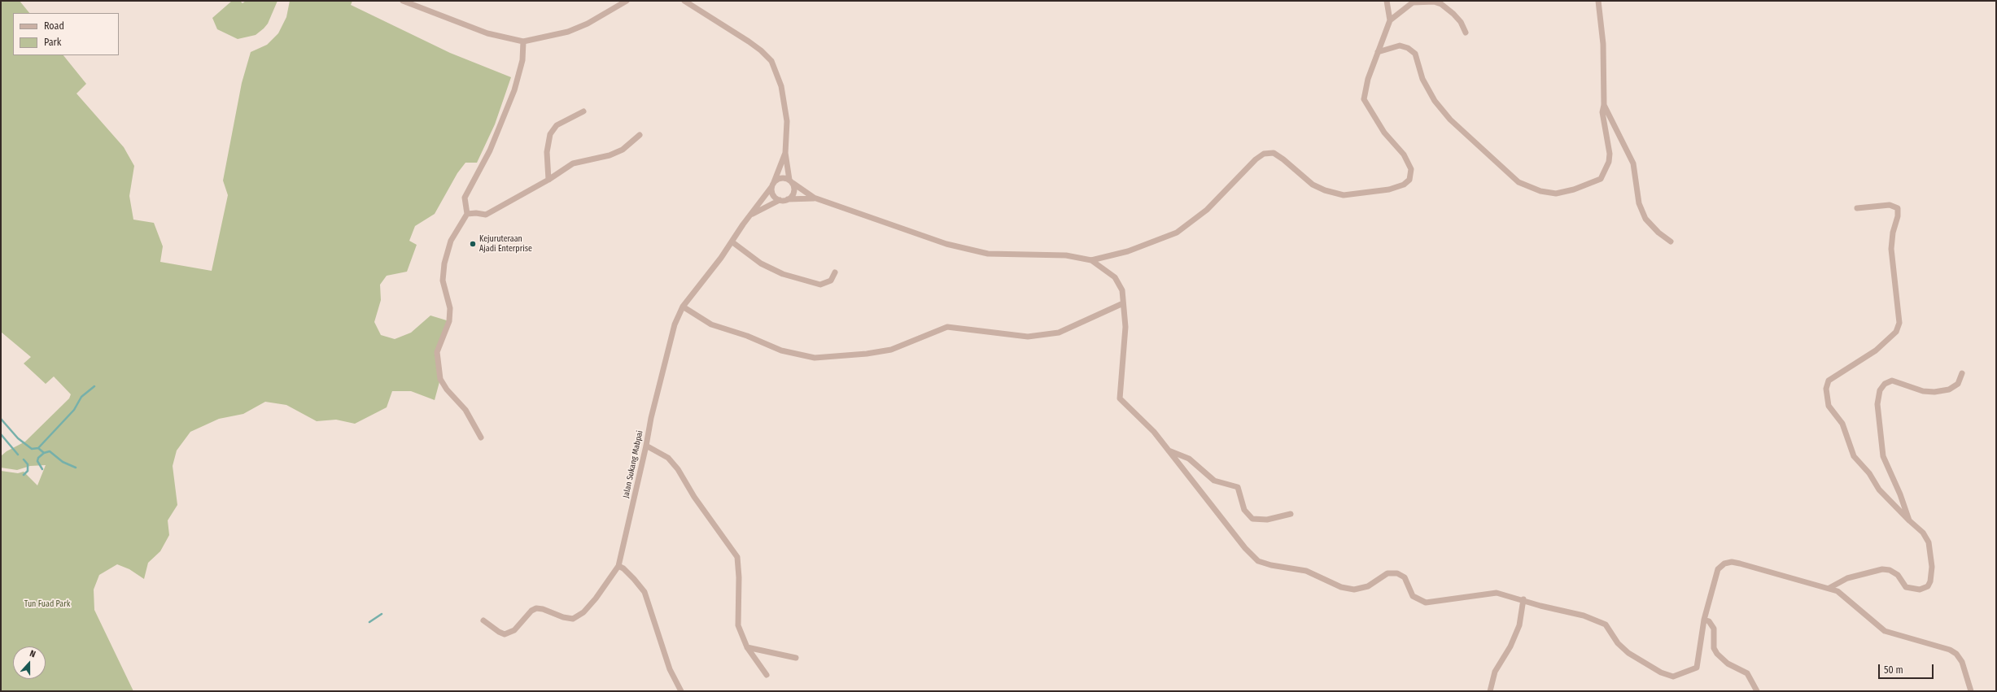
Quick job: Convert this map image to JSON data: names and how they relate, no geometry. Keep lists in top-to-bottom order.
{
  "streets": {
    "street": ["Jalan Sukang Mabpai"]
  },
  "parks": ["Tun Fuad Park"],
  "places": ["Kejuruteraan Ajadi Enterprise"],
  "legend": ["Road", "Park"],
  "scale_bar": "50 m",
  "north": "top"
}
